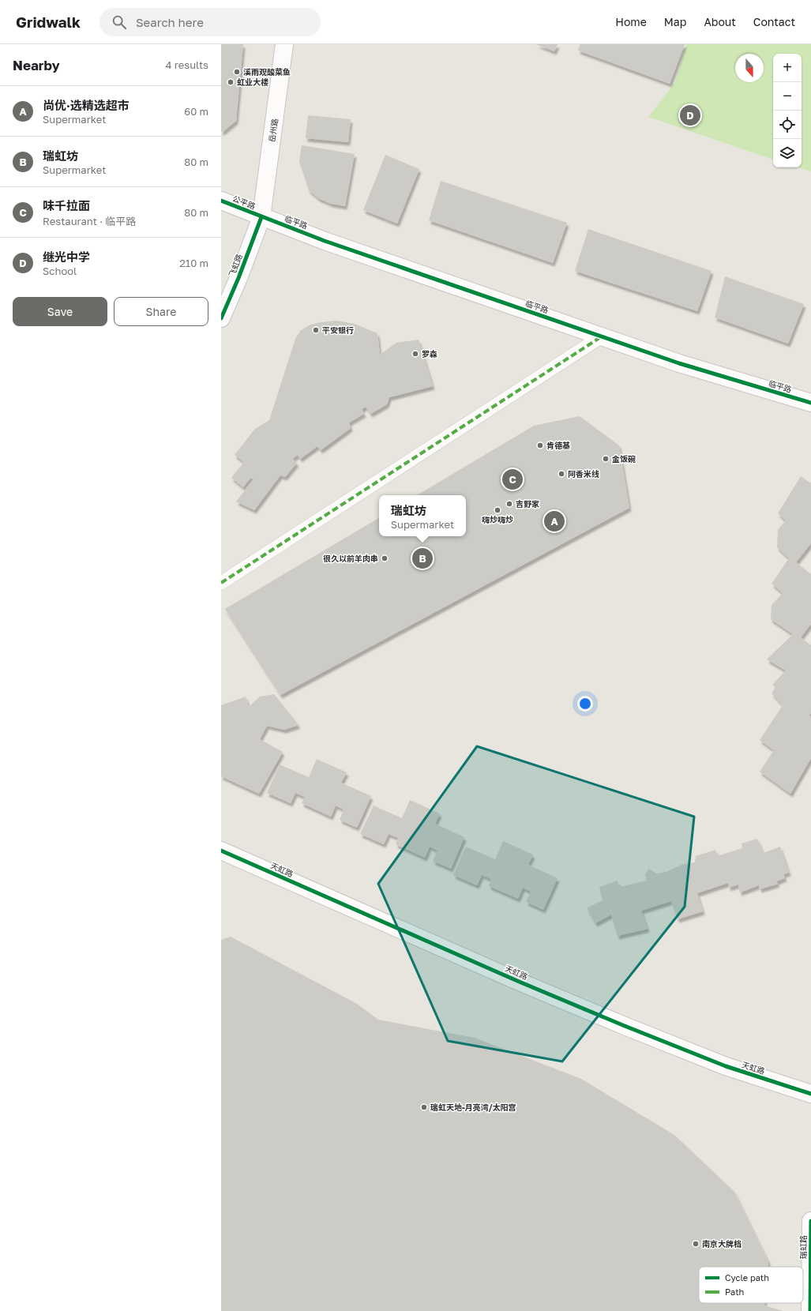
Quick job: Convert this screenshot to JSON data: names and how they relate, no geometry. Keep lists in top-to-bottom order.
{
  "streets": {
    "street": [
      "岳州路",
      "公平路",
      "临平路",
      "飞虹路",
      "天虹路",
      "瑞虹路"
    ]
  },
  "crossings": [
    ["岳州路", "公平路"],
    ["岳州路", "临平路"],
    ["岳州路", "飞虹路"],
    ["公平路", "临平路"],
    ["公平路", "飞虹路"],
    ["临平路", "飞虹路"]
  ],
  "places": [
    "溪雨观酸菜鱼",
    "虹业大楼",
    "平安银行",
    "罗森",
    "肯德基",
    "金饭碗",
    "阿香米线",
    "吉野家",
    "嗨炒嗨炒",
    "很久以前羊肉串",
    "瑞虹天地-月亮湾/太阳宫",
    "南京大牌档"
  ],
  "legend": ["Cycle path", "Path"],
  "north": "bottom",
  "page": {
    "header": "Gridwalk",
    "search": "Search here",
    "nav": [
      "Home",
      "Map",
      "About",
      "Contact"
    ],
    "heading": ["Nearby", "4 results"],
    "map_buttons": ["+", "−"],
    "list": [
      {
        "mark": "A",
        "name": "尚优·选精选超市",
        "note": "Supermarket",
        "value": "60 m"
      },
      {
        "mark": "B",
        "name": "瑞虹坊",
        "note": "Supermarket",
        "value": "80 m"
      },
      {
        "mark": "C",
        "name": "味千拉面",
        "note": "Restaurant · 临平路",
        "value": "80 m"
      },
      {
        "mark": "D",
        "name": "继光中学",
        "note": "School",
        "value": "210 m"
      }
    ],
    "pins": [
      "D",
      "C",
      "A",
      "B"
    ],
    "buttons": ["Save", "Share"],
    "popup": ["瑞虹坊", "Supermarket"]
  }
}
